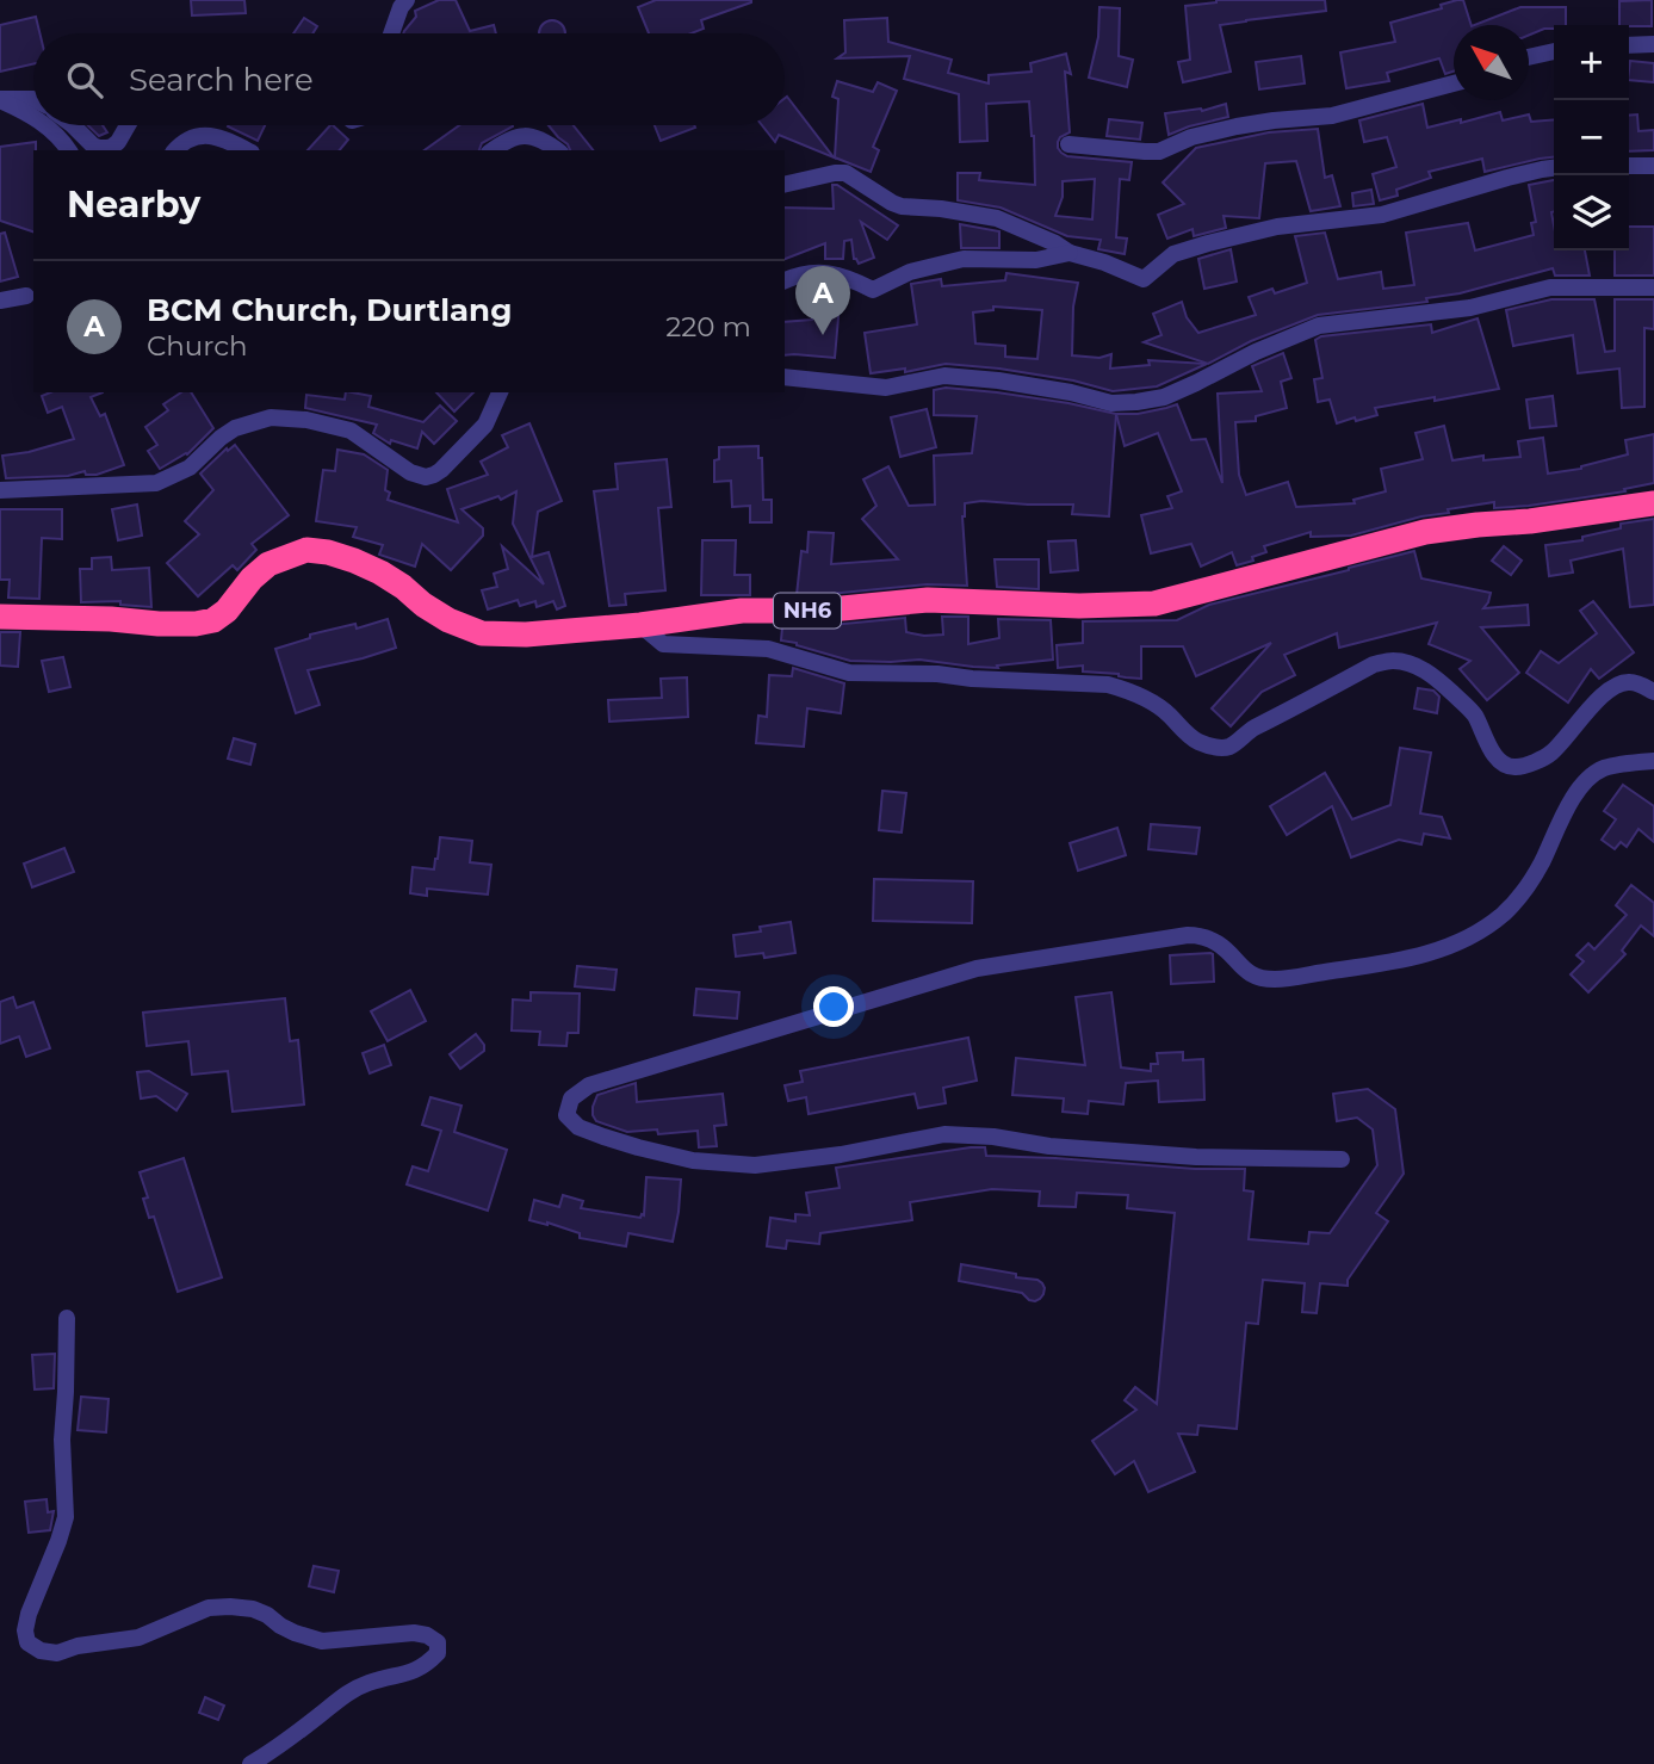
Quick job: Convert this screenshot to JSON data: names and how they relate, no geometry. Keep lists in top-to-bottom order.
{
  "streets": {
    "highway": ["NH6"]
  },
  "north": "top left",
  "page": {
    "map_buttons": ["+", "−"],
    "search": "Search here",
    "heading": "Nearby",
    "list": [
      {
        "mark": "A",
        "name": "BCM Church, Durtlang",
        "note": "Church",
        "value": "220 m"
      }
    ],
    "pins": "A"
  }
}
